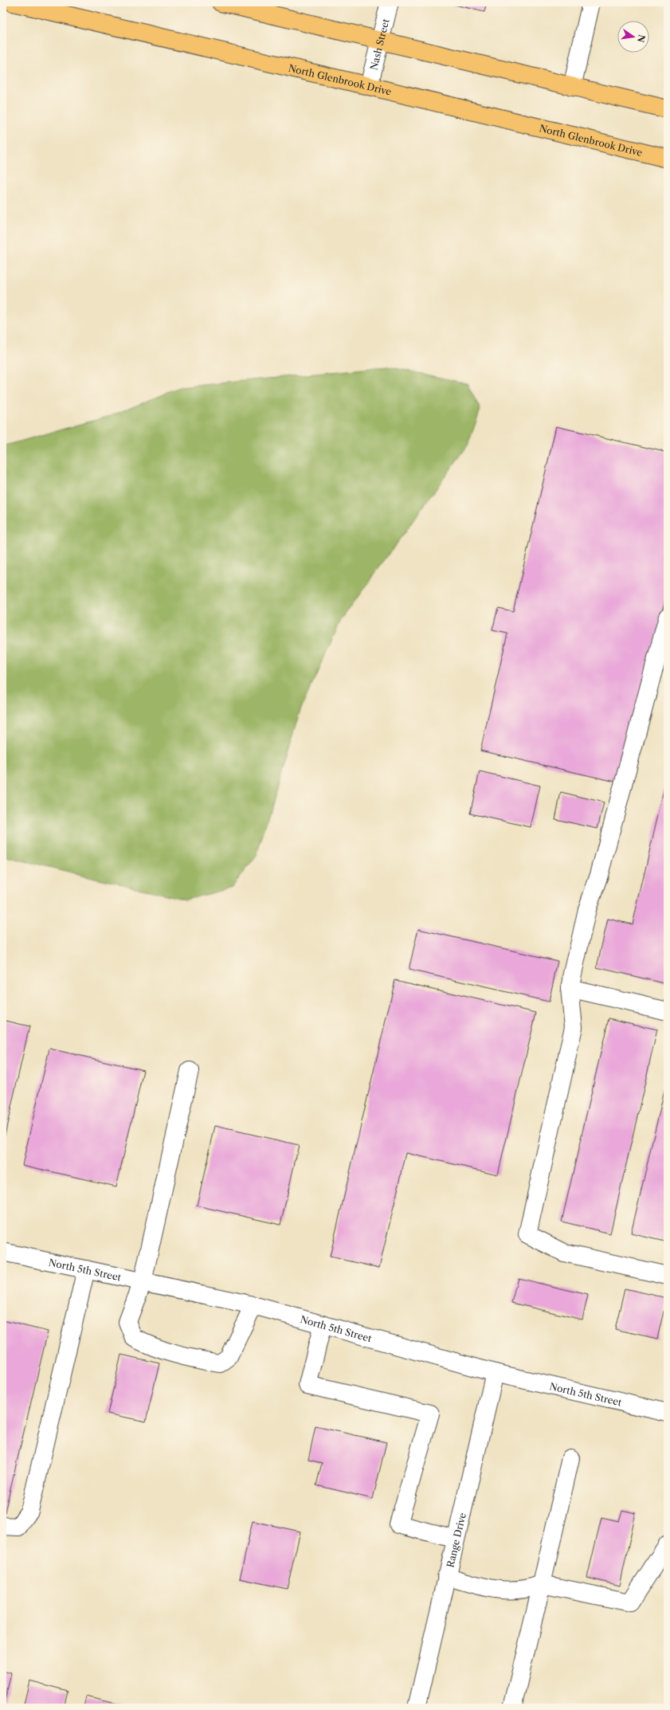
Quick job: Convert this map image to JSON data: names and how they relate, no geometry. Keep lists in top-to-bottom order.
{
  "streets": {
    "main road": ["North Glenbrook Drive"],
    "street": ["Nash Street", "North 5th Street", "Range Drive"]
  },
  "crossings": [
    ["Nash Street", "North Glenbrook Drive"],
    ["North 5th Street", "Range Drive"]
  ],
  "north": "right"
}
